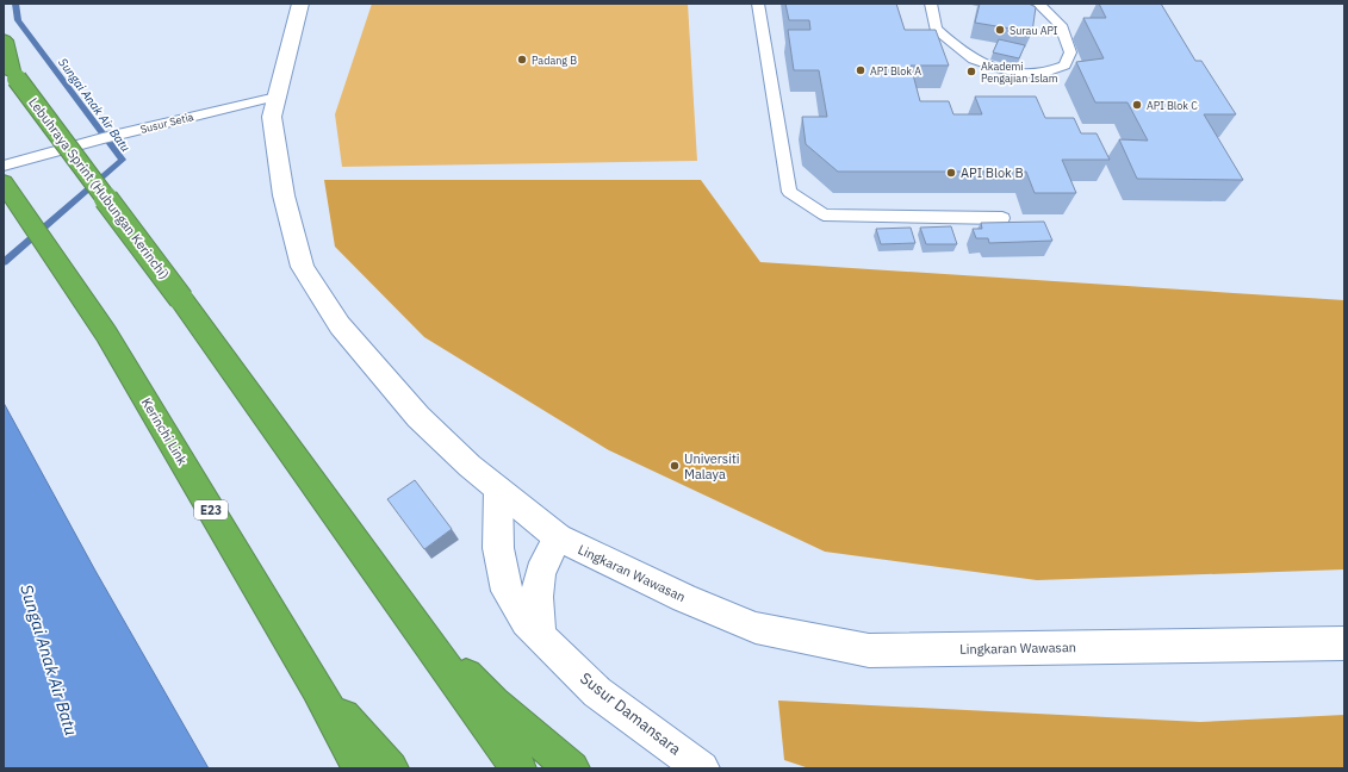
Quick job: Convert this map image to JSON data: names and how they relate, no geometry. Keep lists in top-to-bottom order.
{
  "streets": {
    "highway": ["Lebuhraya Sprint (Hubungan Kerinchi)", "Kerinchi Link", "E23"],
    "street": ["Lingkaran Wawasan", "Susur Damansara"],
    "lane": ["Susur Setia"]
  },
  "crossings": [
    ["Susur Setia", "Lingkaran Wawasan"],
    ["Kerinchi Link", "E23"],
    ["Lingkaran Wawasan", "Susur Damansara"]
  ],
  "water": ["Sungai Anak Air Batu"],
  "places": [
    "Surau API",
    "Padang B",
    "API Blok A",
    "Akademi Pengajian Islam",
    "API Blok C",
    "API Blok B",
    "Universiti Malaya"
  ]
}
